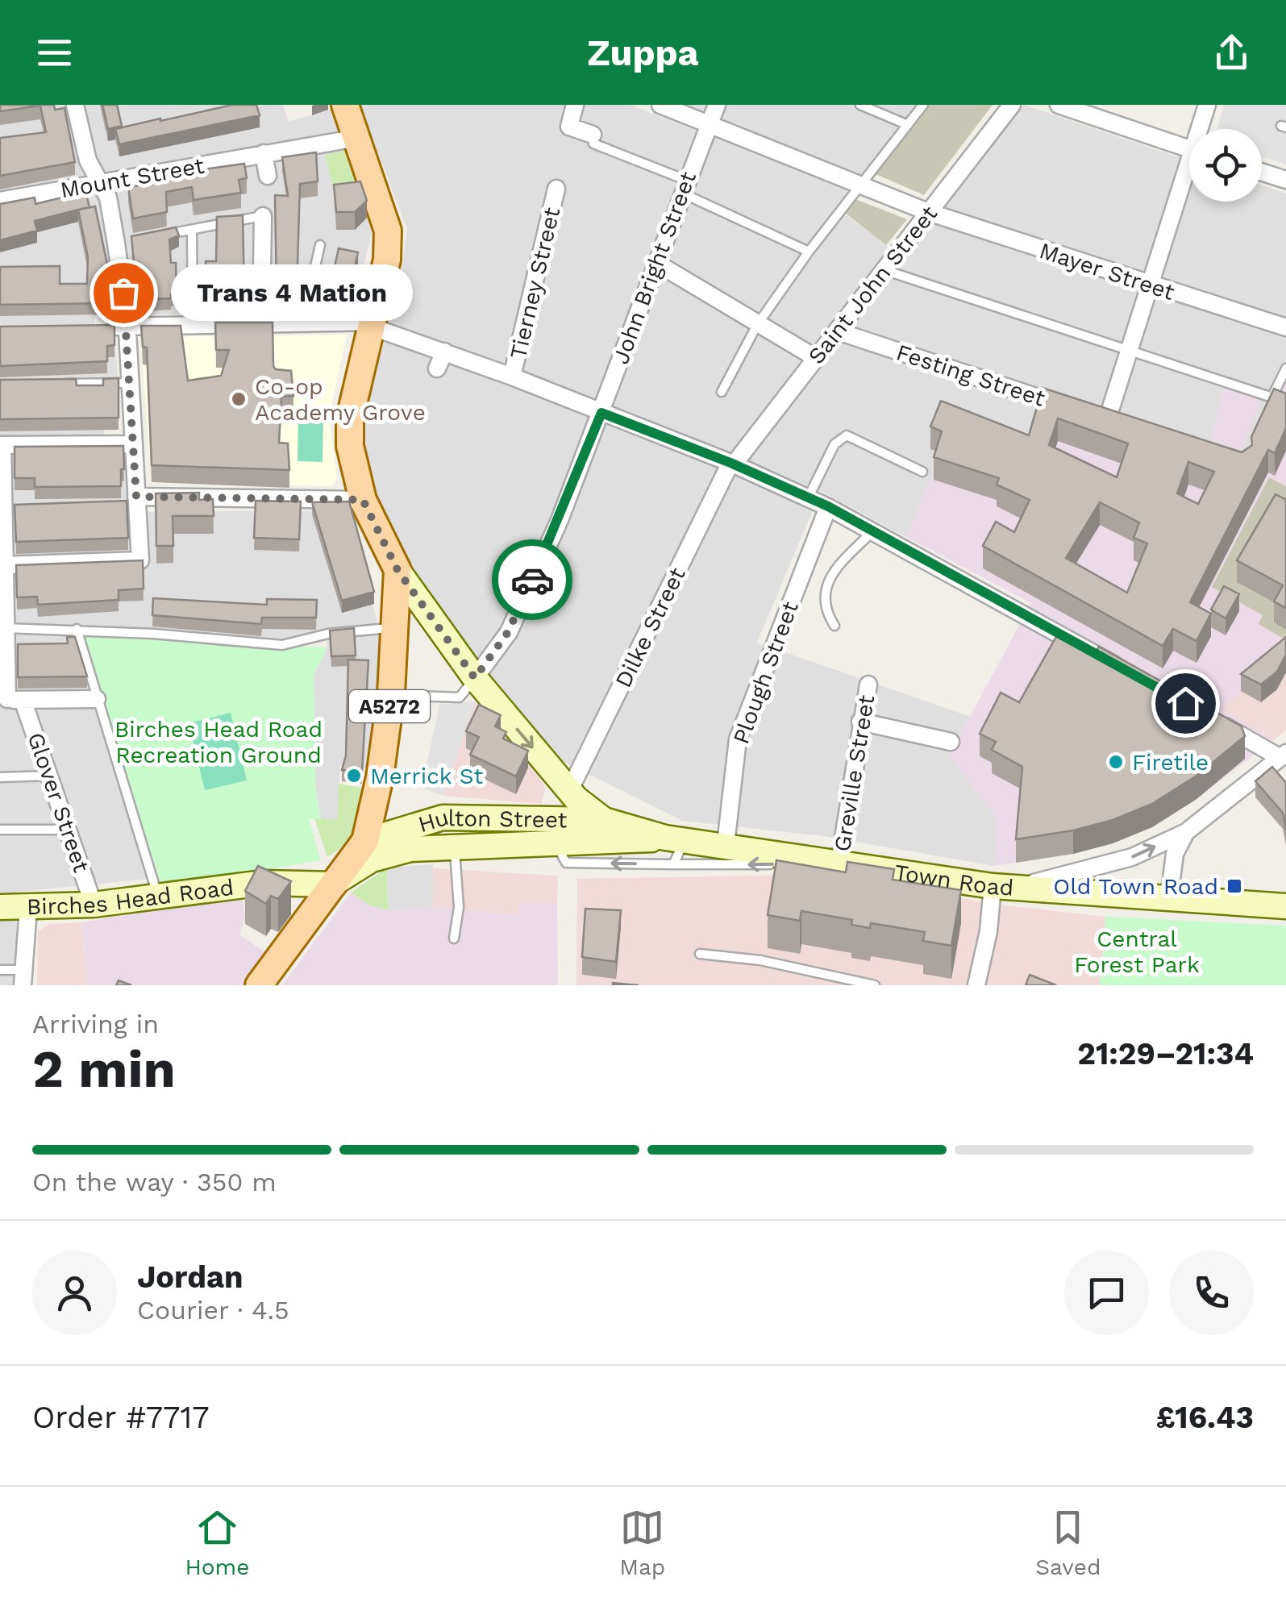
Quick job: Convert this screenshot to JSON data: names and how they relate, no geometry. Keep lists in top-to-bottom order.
{
  "streets": {
    "main road": [
      "A5272",
      "Hulton Street",
      "Town Road",
      "Birches Head Road"
    ],
    "street": [
      "Mount Street",
      "John Bright Street",
      "Mayer Street",
      "Tierney Street",
      "Saint John Street",
      "Festing Street",
      "Dilke Street",
      "Plough Street",
      "Greville Street",
      "Glover Street"
    ]
  },
  "crossings": [
    ["John Bright Street", "Mayer Street"],
    ["John Bright Street", "Town Road"],
    ["Mayer Street", "Saint John Street"],
    ["Saint John Street", "Festing Street"],
    ["Saint John Street", "Dilke Street"],
    ["Dilke Street", "Town Road"],
    ["Plough Street", "Town Road"],
    ["A5272", "Hulton Street"],
    ["A5272", "Town Road"],
    ["A5272", "Birches Head Road"],
    ["Greville Street", "Hulton Street"],
    ["Greville Street", "Town Road"],
    ["Glover Street", "Birches Head Road"],
    ["Hulton Street", "Town Road"],
    ["Hulton Street", "Birches Head Road"]
  ],
  "parks": ["Birches Head Road Recreation Ground", "Central Forest Park"],
  "places": {
    "other": [
      "Trans 4 Mation",
      "Co-op Academy Grove",
      "Firetile",
      "Merrick St"
    ],
    "transit": ["Old Town Road"]
  },
  "page": {
    "header": "Zuppa",
    "bubble": "Trans 4 Mation",
    "heading": ["2 min", "Arriving in", "21:29–21:34"],
    "panel": [
      "Jordan",
      "Courier · 4.5",
      "Order #7717",
      "£16.43"
    ],
    "bar": "On the way · 350 m",
    "tabs": ["Home", "Map", "Saved"]
  }
}
